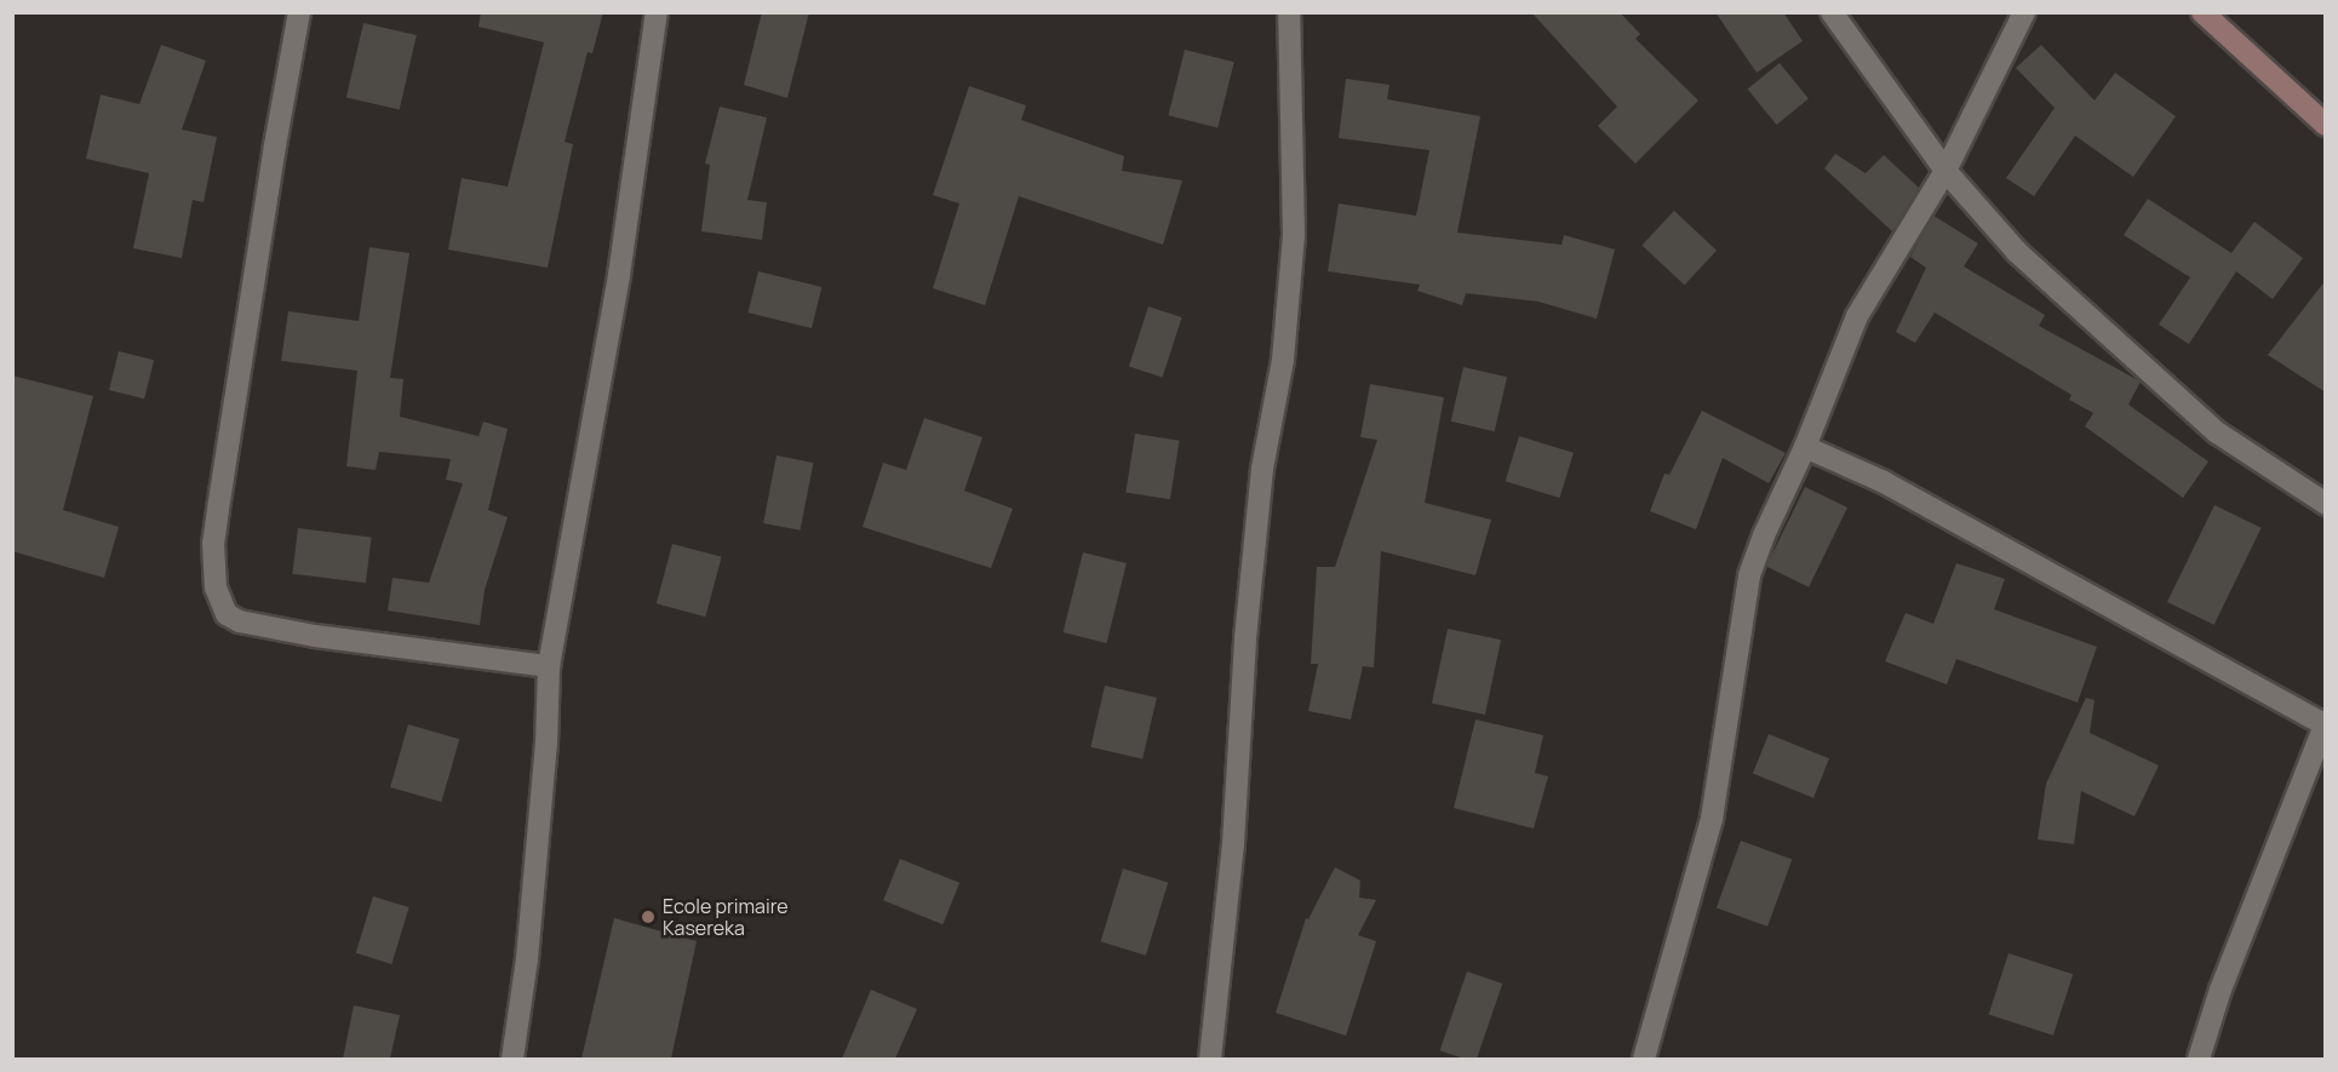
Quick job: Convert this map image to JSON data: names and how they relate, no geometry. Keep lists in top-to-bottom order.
{
  "places": ["Ecole primaire Kasereka"]
}
